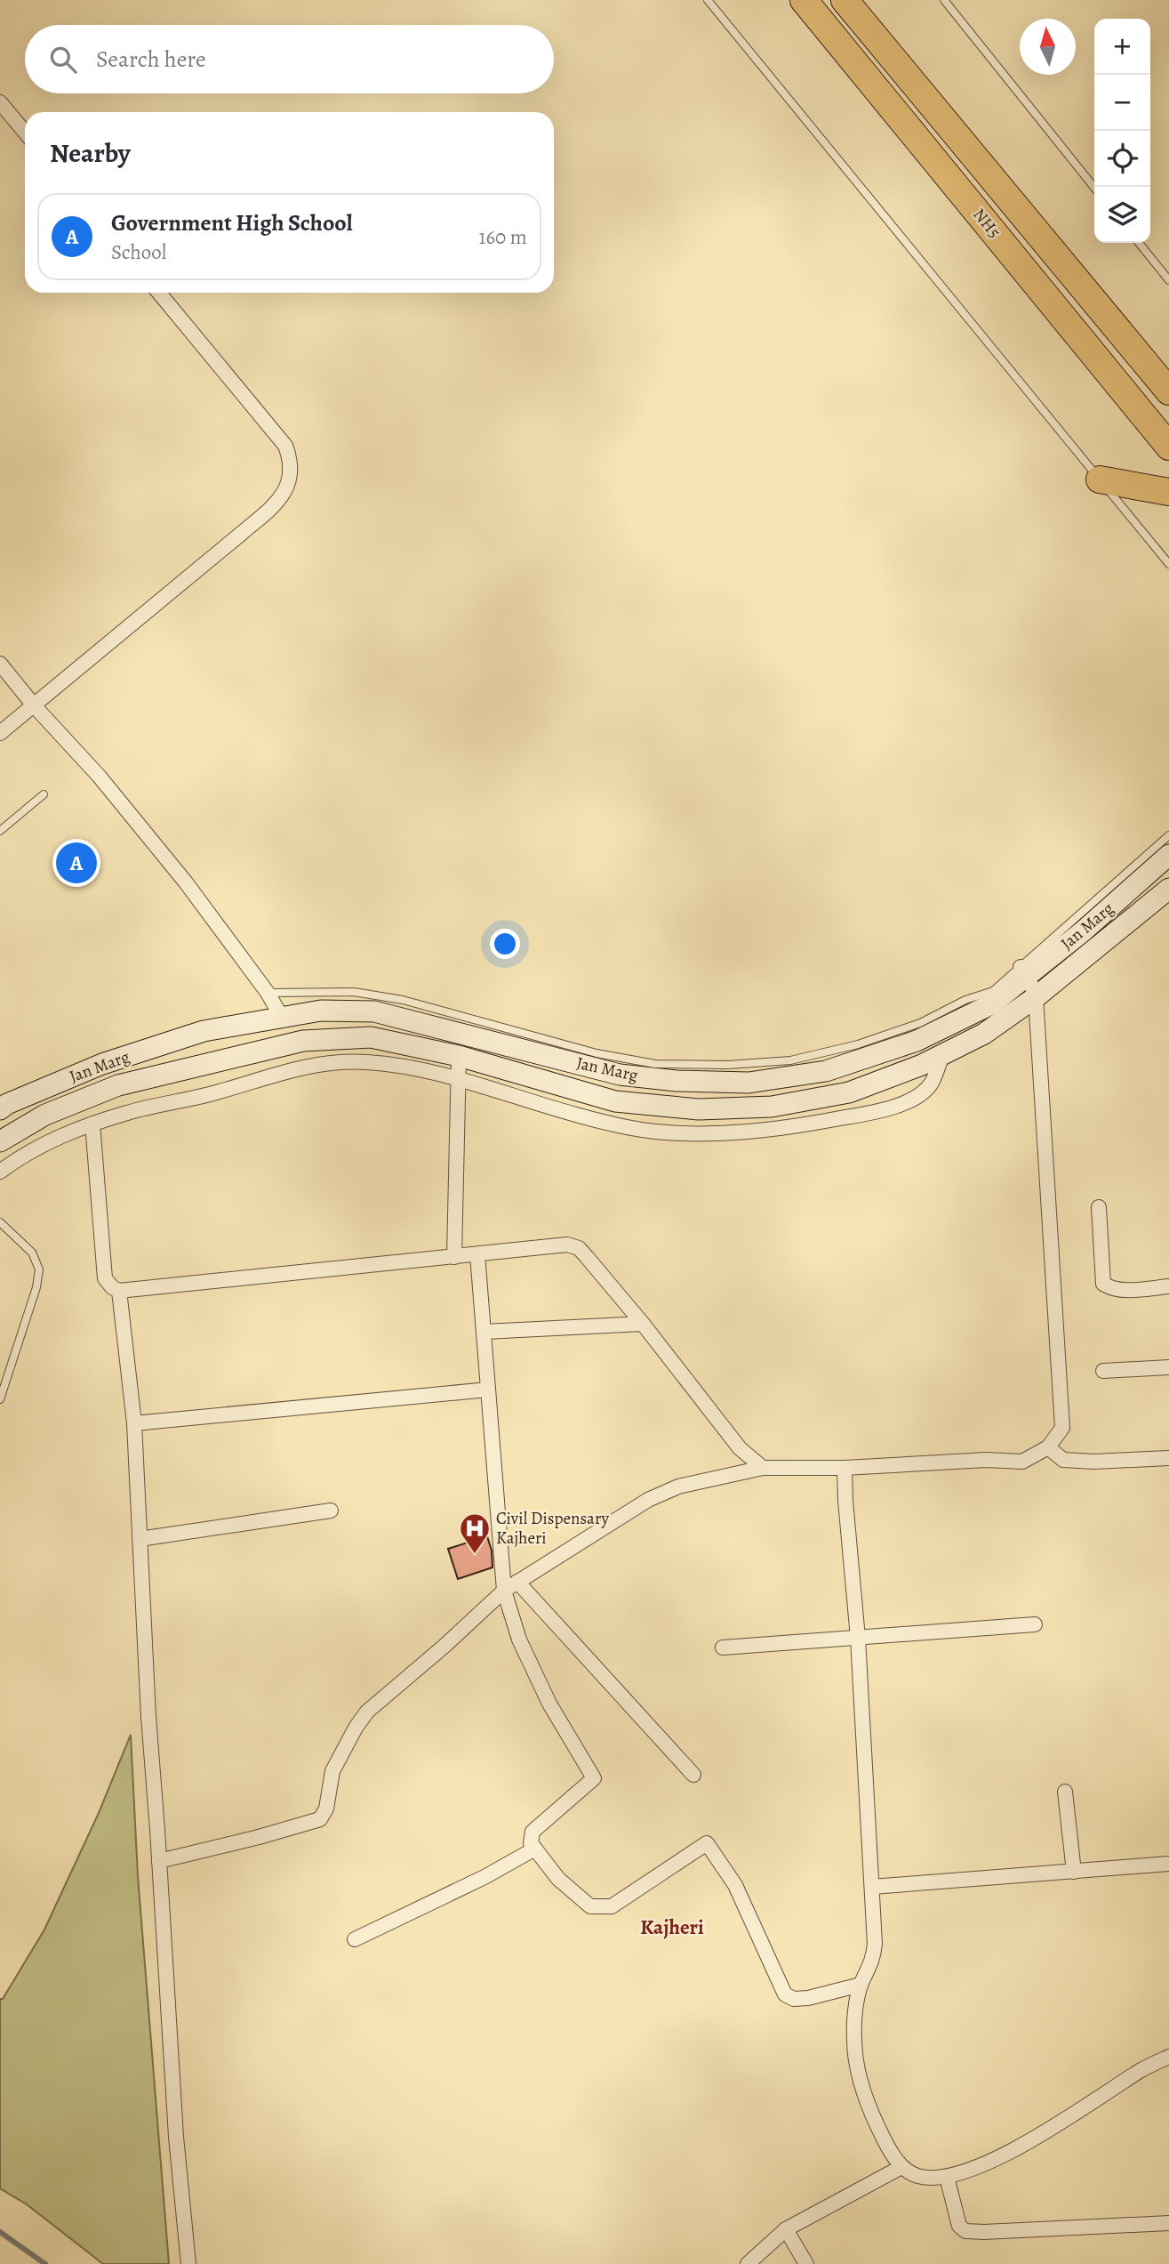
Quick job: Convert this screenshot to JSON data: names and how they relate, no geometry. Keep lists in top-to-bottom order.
{
  "streets": {
    "highway": ["NH5"],
    "main road": ["Jan Marg"]
  },
  "districts": ["Kajheri"],
  "places": {
    "hospital": ["Civil Dispensary Kajheri"]
  },
  "north": "top",
  "page": {
    "map_buttons": ["+", "−"],
    "search": "Search here",
    "heading": "Nearby",
    "list": [
      {
        "mark": "A",
        "name": "Government High School",
        "note": "School",
        "value": "160 m"
      }
    ],
    "pins": "A"
  }
}
